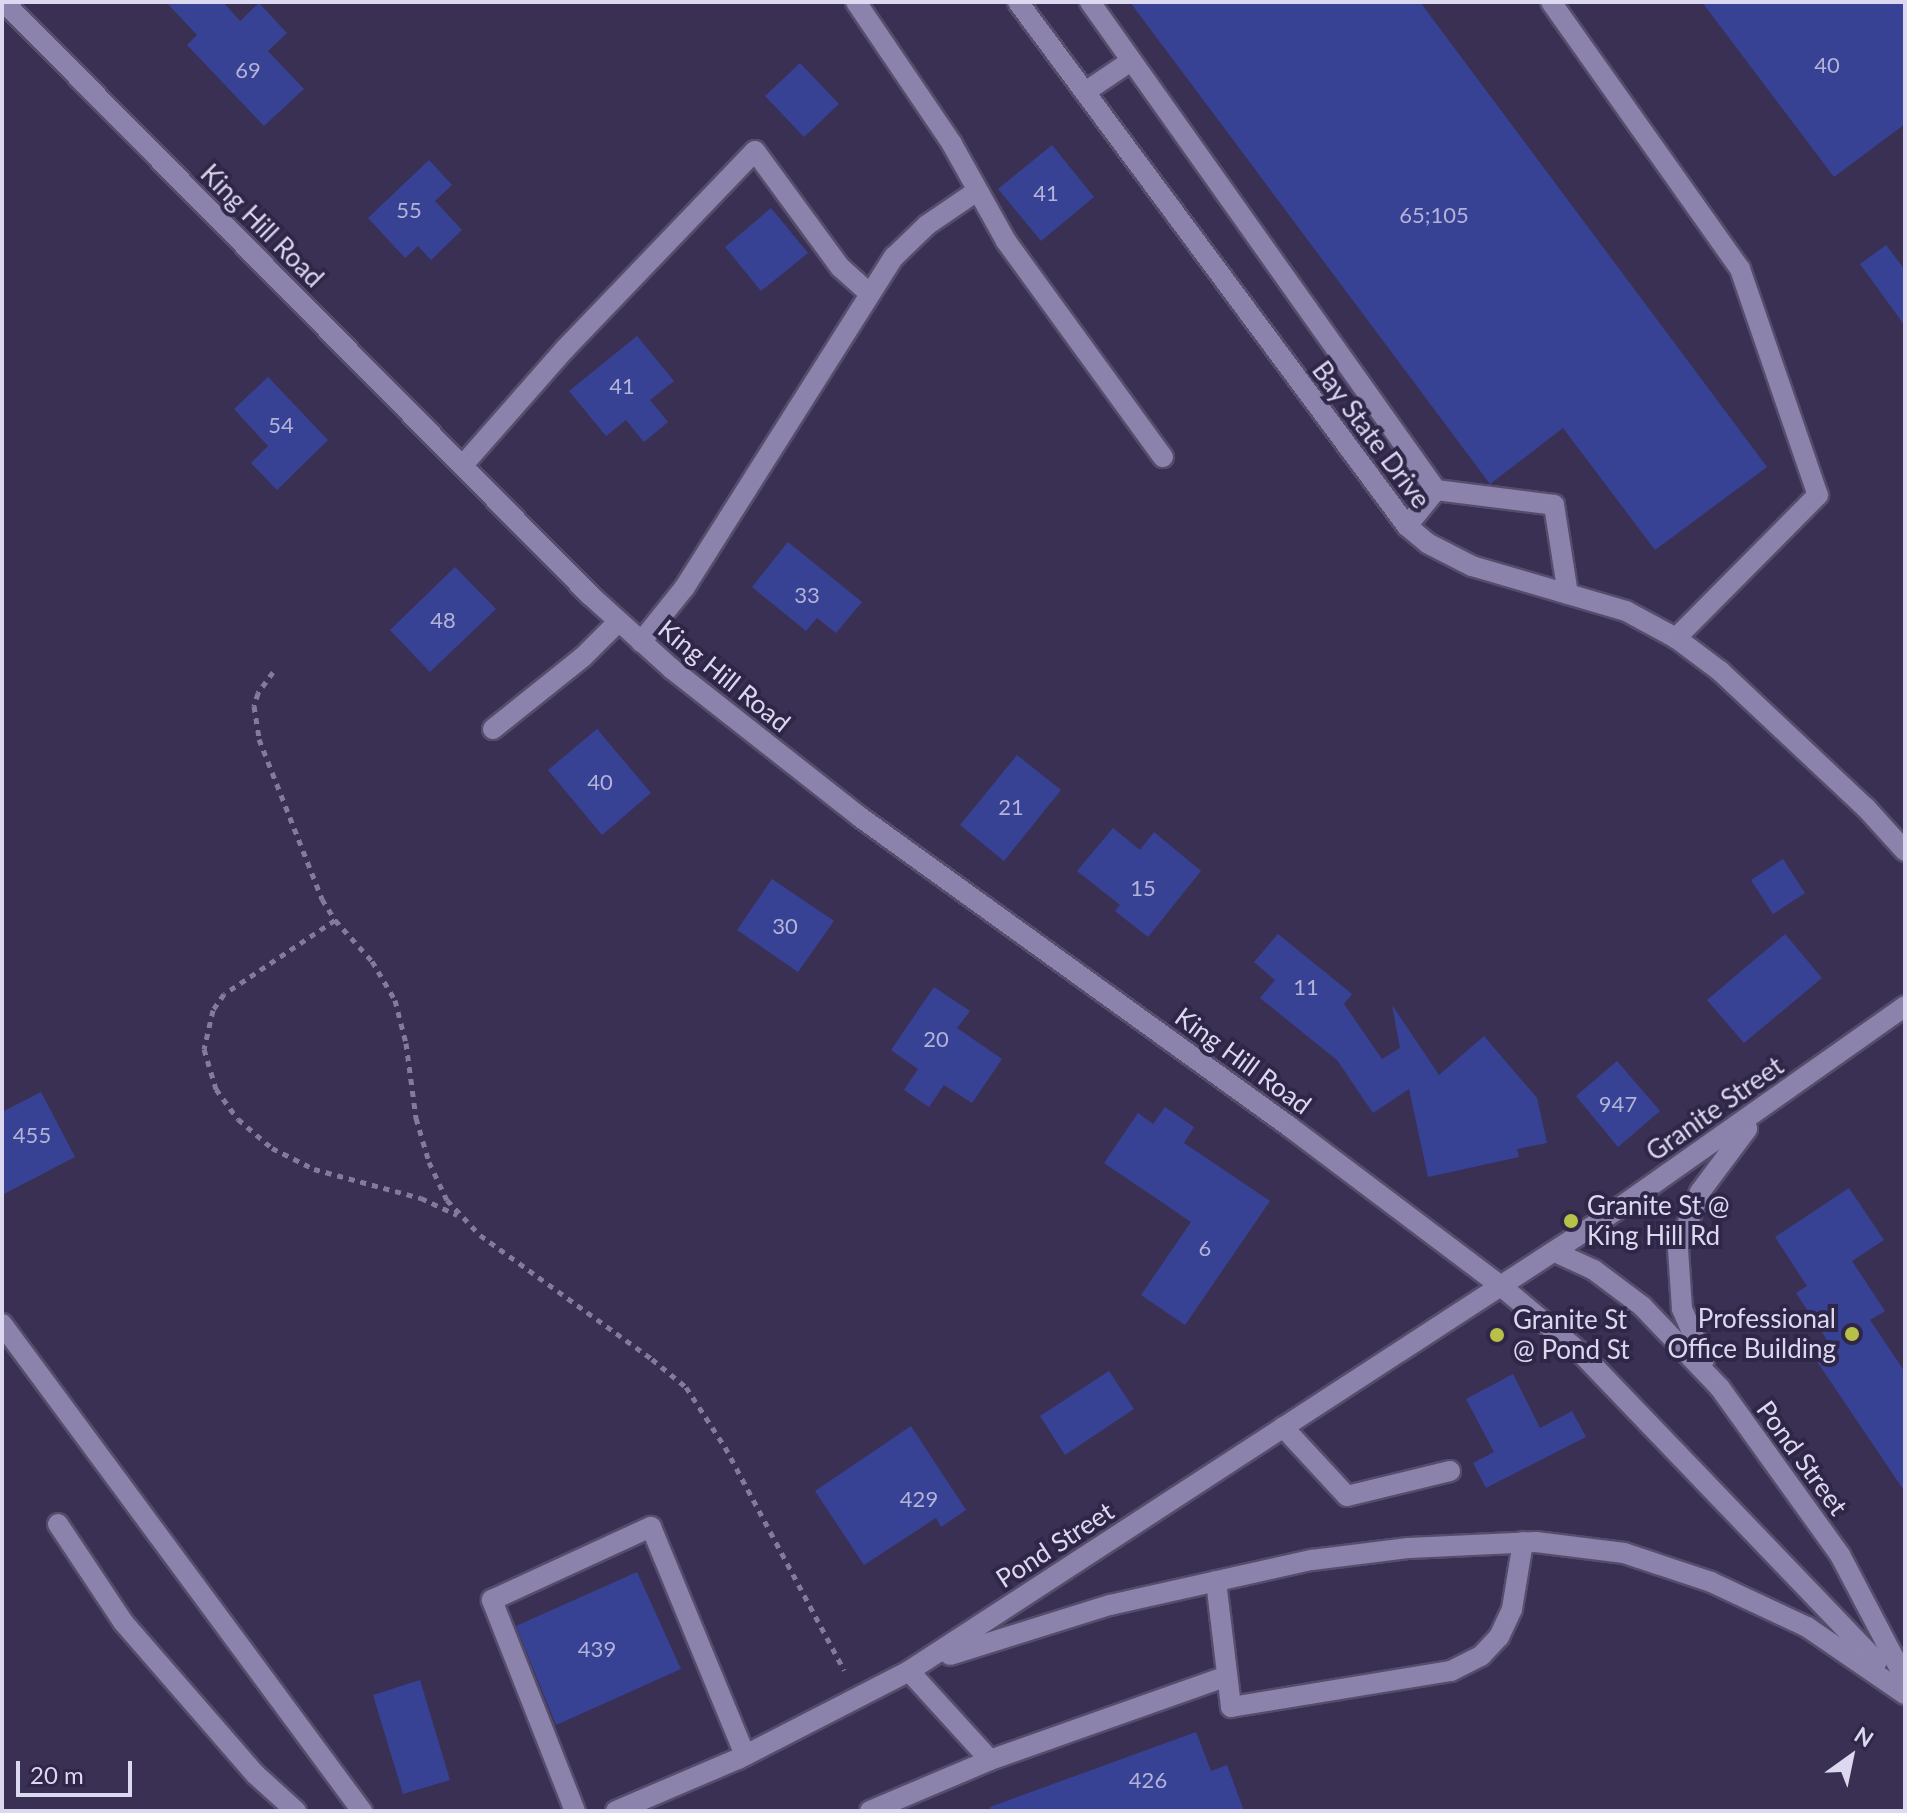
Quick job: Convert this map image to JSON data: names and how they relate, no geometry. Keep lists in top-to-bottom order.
{
  "streets": {
    "main road": [
      "King Hill Road",
      "Bay State Drive",
      "Granite Street",
      "Pond Street"
    ]
  },
  "crossings": [
    ["King Hill Road", "Pond Street"],
    ["Granite Street", "Pond Street"]
  ],
  "places": ["Granite St @ King Hill Rd", "Professional Office Building", "Granite St @ Pond St"],
  "house_numbers": [
    "40",
    "69",
    "41",
    "55",
    "65;105",
    "41",
    "54",
    "33",
    "48",
    "40",
    "21",
    "15",
    "30",
    "11",
    "20",
    "947",
    "455",
    "6",
    "429",
    "439",
    "426"
  ],
  "scale_bar": "20 m",
  "north": "top right"
}
